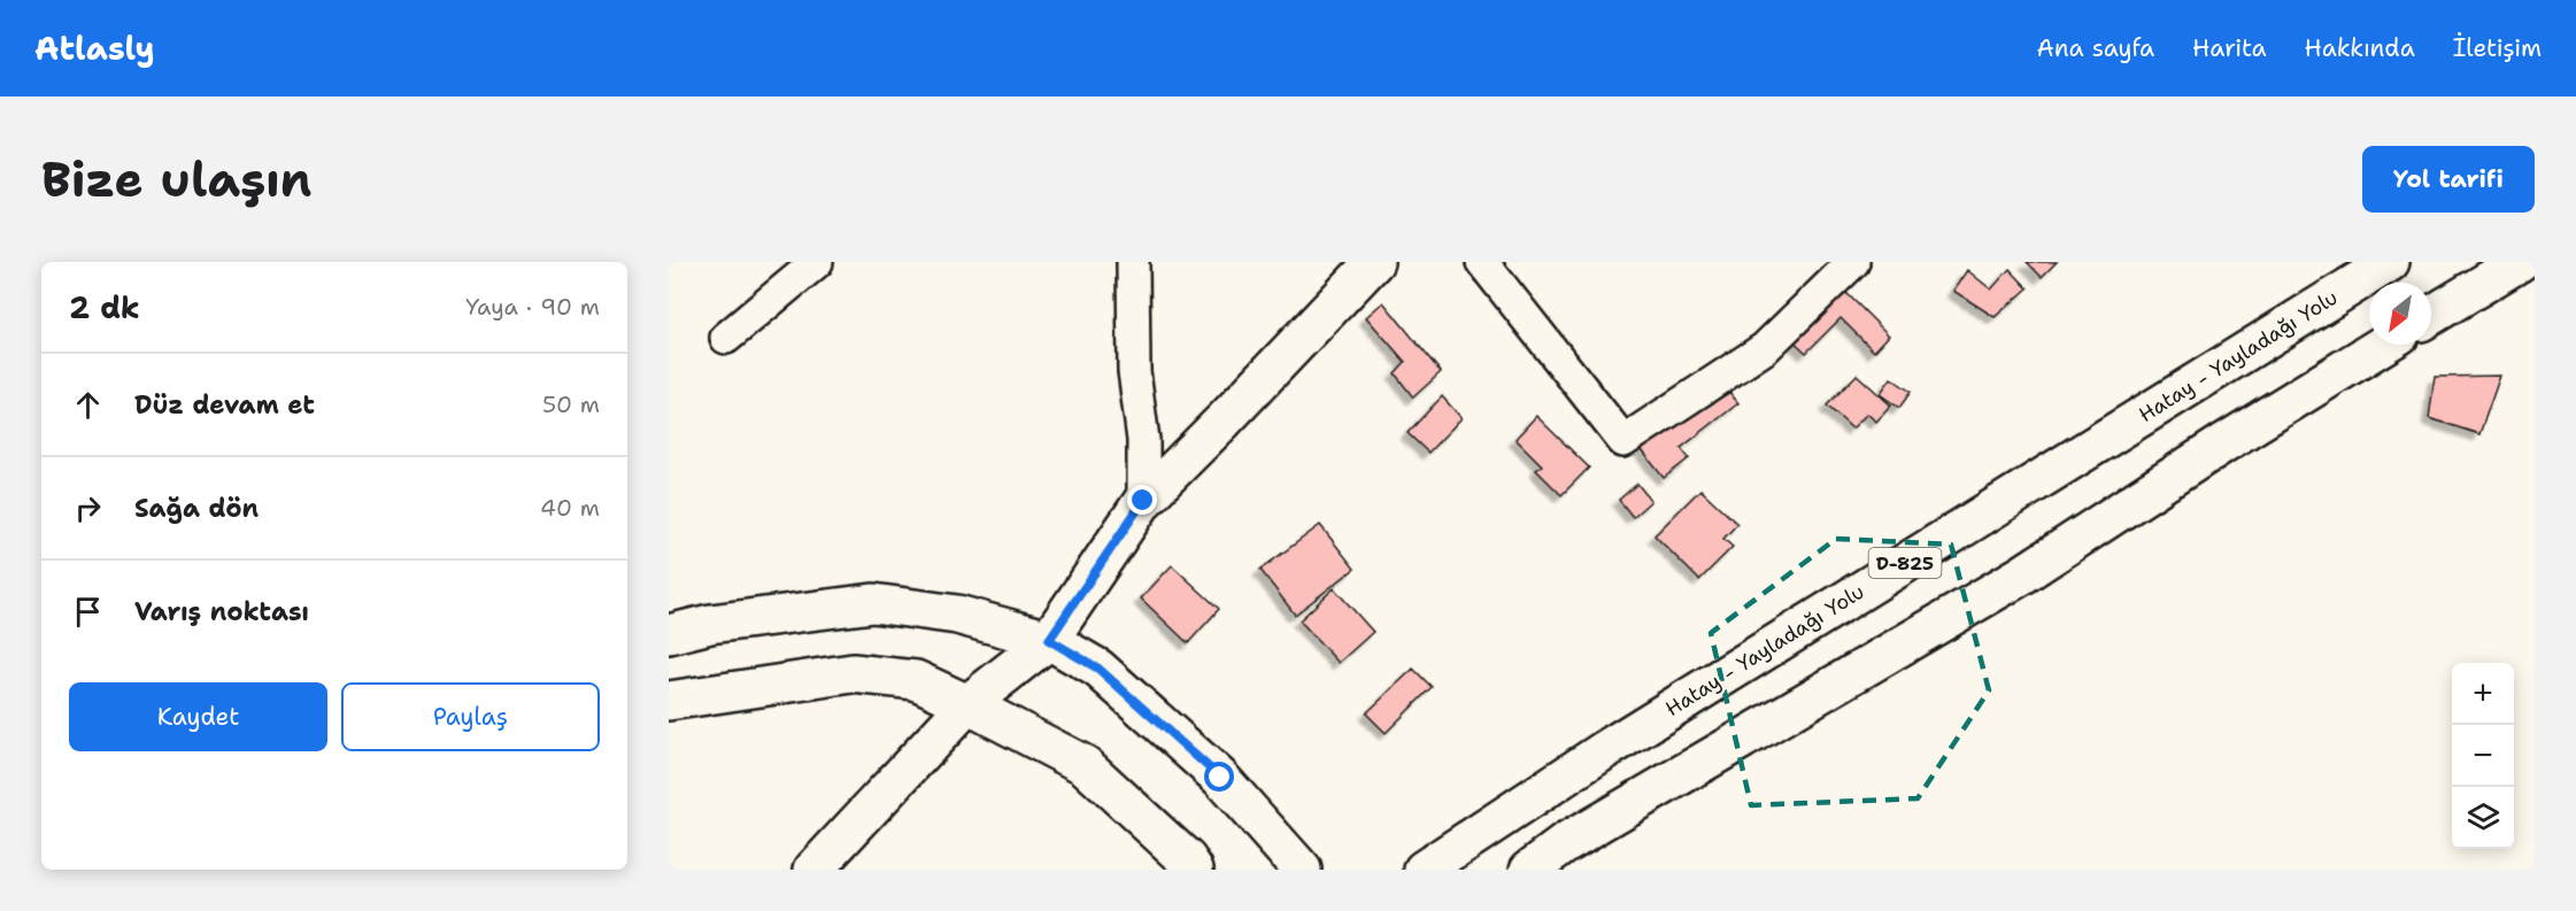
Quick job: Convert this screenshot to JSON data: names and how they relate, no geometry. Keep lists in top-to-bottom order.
{
  "streets": {
    "main road": ["Hatay - Yayladağı Yolu", "D-825"]
  },
  "north": "bottom left",
  "page": {
    "header": "Atlasly",
    "nav": [
      "Ana sayfa",
      "Harita",
      "Hakkında",
      "İletişim"
    ],
    "buttons": [
      "Yol tarifi",
      ["Kaydet", "Paylaş"]
    ],
    "title": "Bize ulaşın",
    "heading": ["2 dk", "Yaya · 90 m"],
    "list": [
      ["Düz devam et", "50 m"],
      ["Sağa dön", "40 m"],
      "Varış noktası"
    ],
    "map_buttons": ["+", "−"]
  }
}
